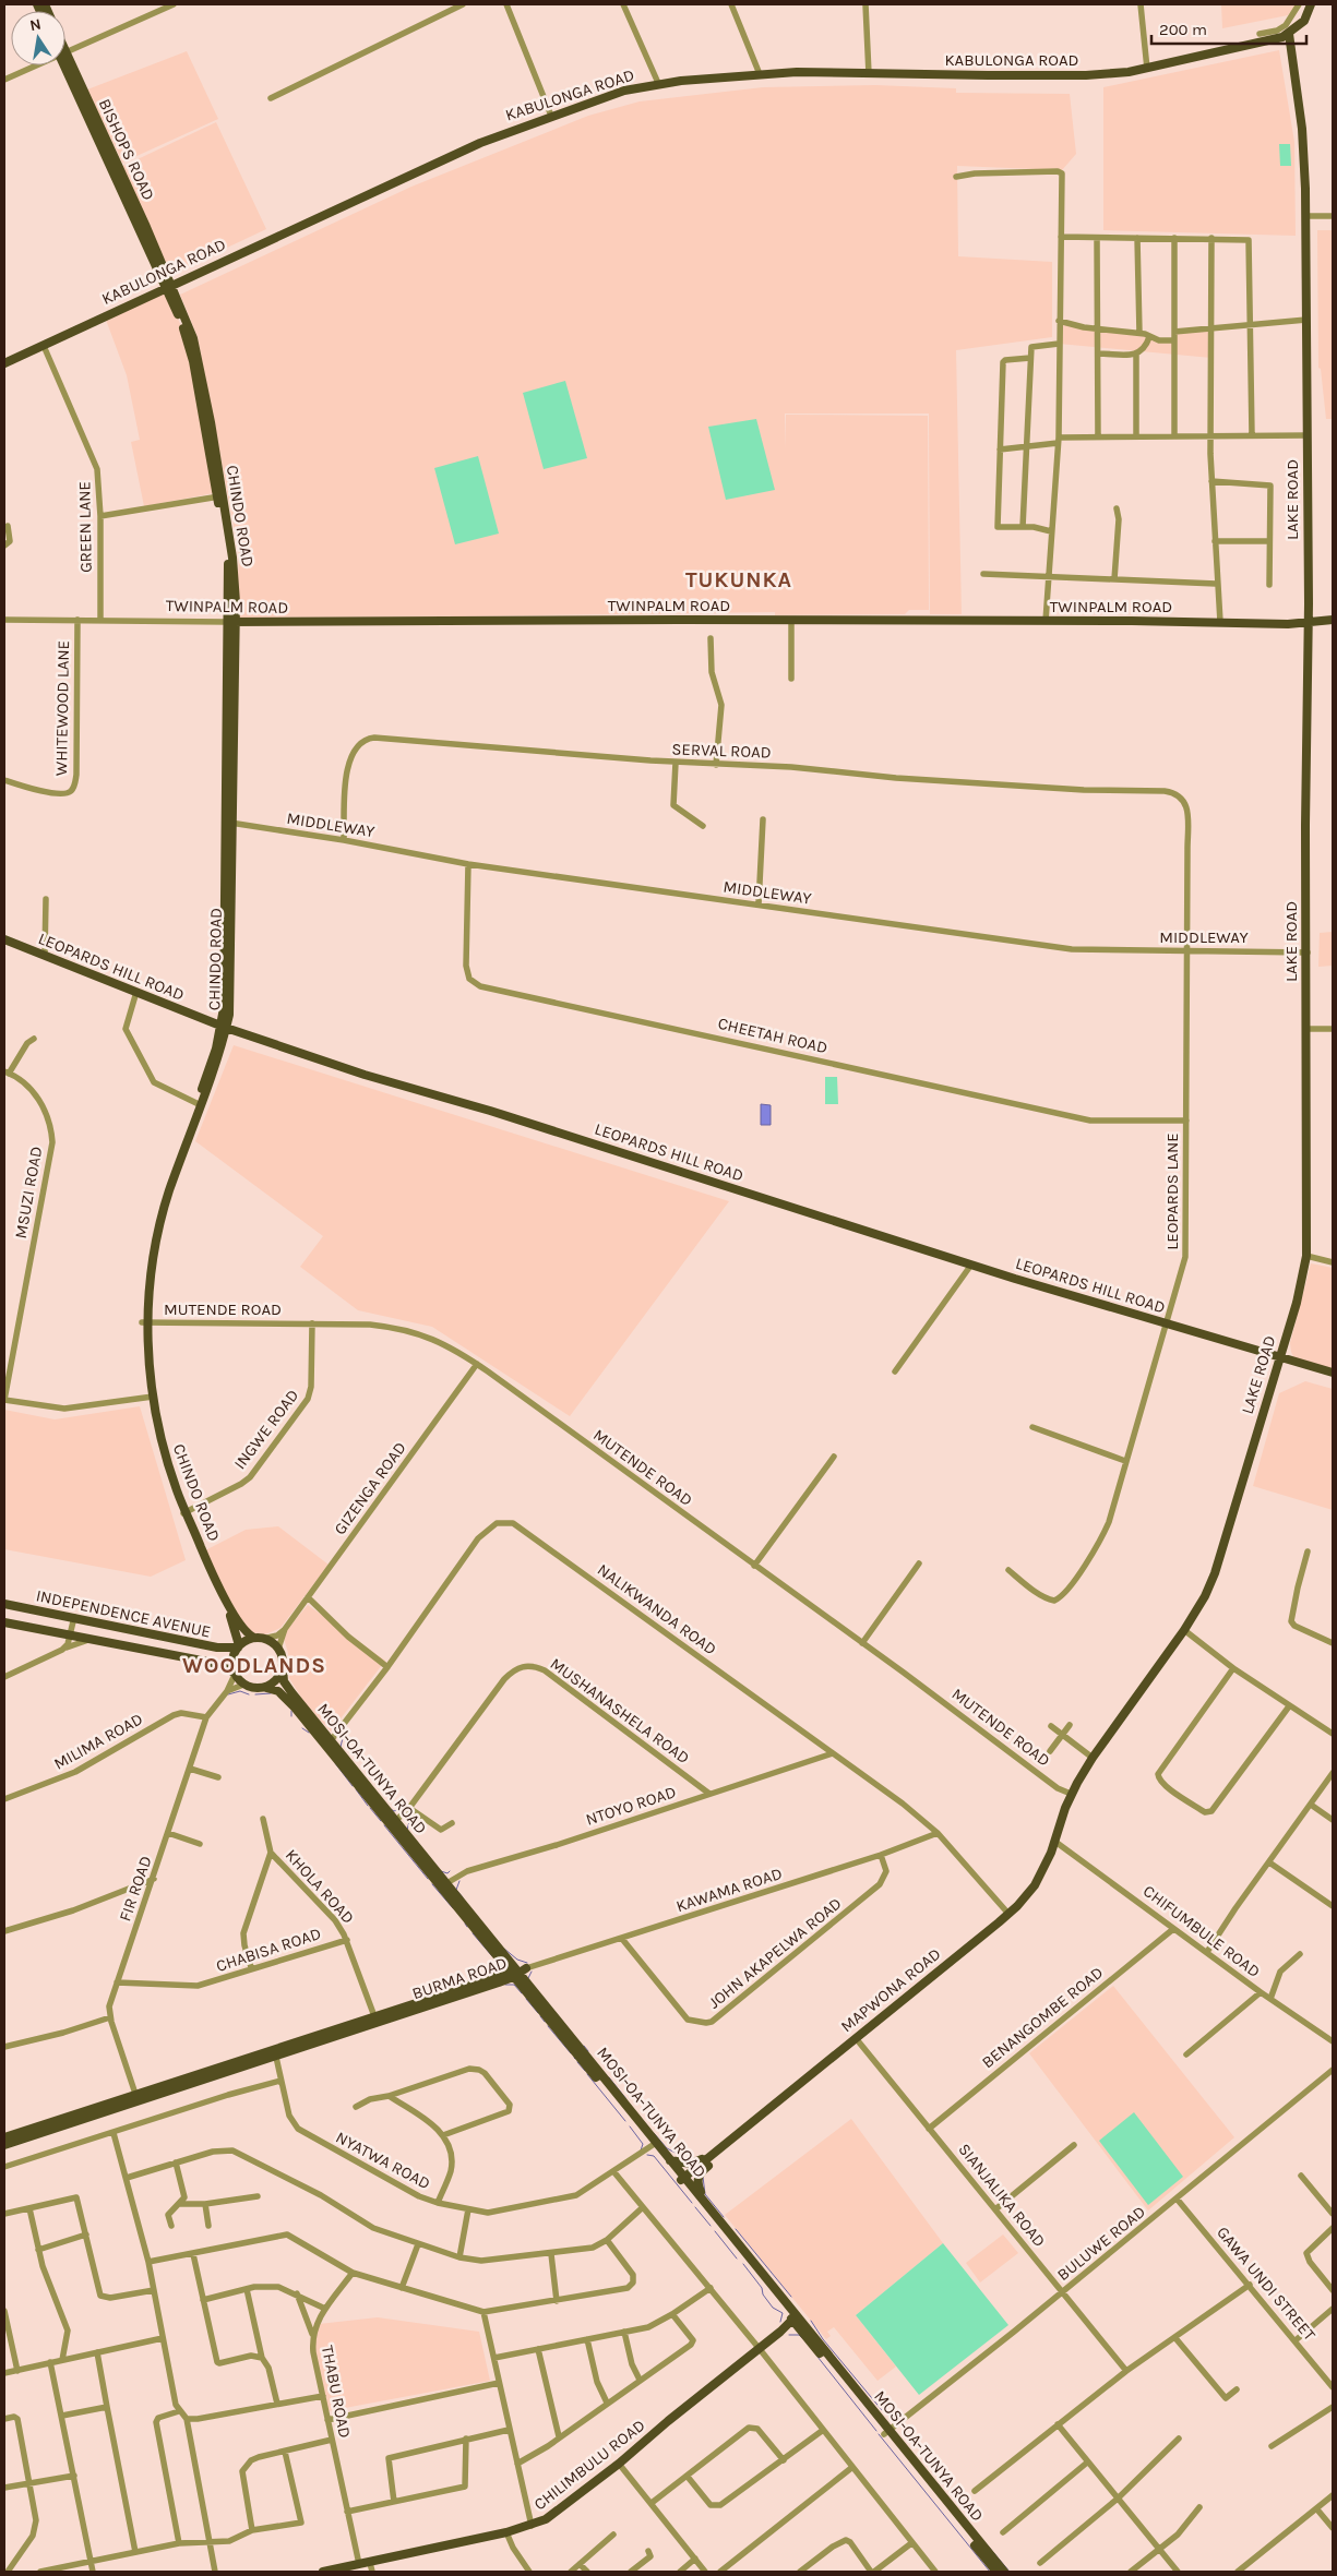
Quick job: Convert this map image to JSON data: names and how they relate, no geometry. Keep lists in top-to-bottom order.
{
  "streets": {
    "main road": [
      "KABULONGA ROAD",
      "BISHOPS ROAD",
      "LAKE ROAD",
      "CHINDO ROAD",
      "TWINPALM ROAD",
      "LEOPARDS HILL ROAD",
      "INDEPENDENCE AVENUE",
      "MOSI-OA-TUNYA ROAD",
      "BURMA ROAD",
      "MAPWONA ROAD",
      "CHILIMBULU ROAD"
    ],
    "street": [
      "GREEN LANE",
      "WHITEWOOD LANE",
      "SERVAL ROAD",
      "MIDDLEWAY",
      "CHEETAH ROAD",
      "LEOPARDS LANE",
      "MSUZI ROAD",
      "MUTENDE ROAD",
      "INGWE ROAD",
      "GIZENGA ROAD",
      "NALIKWANDA ROAD",
      "MUSHANASHELA ROAD",
      "MILIMA ROAD",
      "NTOYO ROAD",
      "KHOLA ROAD",
      "FIR ROAD",
      "KAWAMA ROAD",
      "CHIFUMBULE ROAD",
      "CHABISA ROAD",
      "JOHN AKAPELWA ROAD",
      "BENANGOMBE ROAD",
      "NYATWA ROAD",
      "SIANJALIKA ROAD",
      "BULUWE ROAD",
      "GAWA UNDI STREET",
      "THABU ROAD"
    ]
  },
  "crossings": [
    ["KABULONGA ROAD", "BISHOPS ROAD"],
    ["KABULONGA ROAD", "LAKE ROAD"],
    ["KABULONGA ROAD", "CHINDO ROAD"],
    ["KABULONGA ROAD", "GREEN LANE"],
    ["BISHOPS ROAD", "CHINDO ROAD"],
    ["LAKE ROAD", "TWINPALM ROAD"],
    ["LAKE ROAD", "MIDDLEWAY"],
    ["LAKE ROAD", "LEOPARDS HILL ROAD"],
    ["LAKE ROAD", "MUTENDE ROAD"],
    ["LAKE ROAD", "MAPWONA ROAD"],
    ["CHINDO ROAD", "TWINPALM ROAD"],
    ["CHINDO ROAD", "MIDDLEWAY"],
    ["CHINDO ROAD", "LEOPARDS HILL ROAD"],
    ["CHINDO ROAD", "MUTENDE ROAD"],
    ["CHINDO ROAD", "INGWE ROAD"],
    ["CHINDO ROAD", "GIZENGA ROAD"],
    ["CHINDO ROAD", "INDEPENDENCE AVENUE"],
    ["CHINDO ROAD", "MOSI-OA-TUNYA ROAD"],
    ["CHINDO ROAD", "FIR ROAD"],
    ["GREEN LANE", "TWINPALM ROAD"],
    ["TWINPALM ROAD", "WHITEWOOD LANE"],
    ["SERVAL ROAD", "MIDDLEWAY"],
    ["SERVAL ROAD", "LEOPARDS LANE"],
    ["MIDDLEWAY", "CHEETAH ROAD"],
    ["MIDDLEWAY", "LEOPARDS LANE"],
    ["LEOPARDS HILL ROAD", "LEOPARDS LANE"],
    ["CHEETAH ROAD", "LEOPARDS LANE"],
    ["MUTENDE ROAD", "INGWE ROAD"],
    ["MUTENDE ROAD", "GIZENGA ROAD"],
    ["MUTENDE ROAD", "MAPWONA ROAD"],
    ["GIZENGA ROAD", "INDEPENDENCE AVENUE"],
    ["GIZENGA ROAD", "MOSI-OA-TUNYA ROAD"],
    ["GIZENGA ROAD", "FIR ROAD"],
    ["NALIKWANDA ROAD", "MOSI-OA-TUNYA ROAD"],
    ["NALIKWANDA ROAD", "NTOYO ROAD"],
    ["NALIKWANDA ROAD", "KAWAMA ROAD"],
    ["NALIKWANDA ROAD", "MAPWONA ROAD"],
    ["INDEPENDENCE AVENUE", "MOSI-OA-TUNYA ROAD"],
    ["INDEPENDENCE AVENUE", "FIR ROAD"],
    ["MUSHANASHELA ROAD", "MOSI-OA-TUNYA ROAD"],
    ["MUSHANASHELA ROAD", "NTOYO ROAD"],
    ["MILIMA ROAD", "FIR ROAD"],
    ["MOSI-OA-TUNYA ROAD", "NTOYO ROAD"],
    ["MOSI-OA-TUNYA ROAD", "FIR ROAD"],
    ["MOSI-OA-TUNYA ROAD", "KAWAMA ROAD"],
    ["MOSI-OA-TUNYA ROAD", "BURMA ROAD"],
    ["MOSI-OA-TUNYA ROAD", "MAPWONA ROAD"],
    ["MOSI-OA-TUNYA ROAD", "NYATWA ROAD"],
    ["MOSI-OA-TUNYA ROAD", "BULUWE ROAD"],
    ["MOSI-OA-TUNYA ROAD", "CHILIMBULU ROAD"],
    ["KHOLA ROAD", "CHABISA ROAD"],
    ["FIR ROAD", "CHABISA ROAD"],
    ["FIR ROAD", "BURMA ROAD"],
    ["KAWAMA ROAD", "JOHN AKAPELWA ROAD"],
    ["KAWAMA ROAD", "BURMA ROAD"],
    ["CHIFUMBULE ROAD", "MAPWONA ROAD"],
    ["CHIFUMBULE ROAD", "BENANGOMBE ROAD"],
    ["CHABISA ROAD", "BURMA ROAD"],
    ["BURMA ROAD", "NYATWA ROAD"],
    ["MAPWONA ROAD", "SIANJALIKA ROAD"],
    ["BENANGOMBE ROAD", "SIANJALIKA ROAD"],
    ["SIANJALIKA ROAD", "BULUWE ROAD"],
    ["BULUWE ROAD", "GAWA UNDI STREET"],
    ["THABU ROAD", "CHILIMBULU ROAD"]
  ],
  "districts": ["TUKUNKA", "WOODLANDS"],
  "scale_bar": "200 m",
  "north": "top"
}
